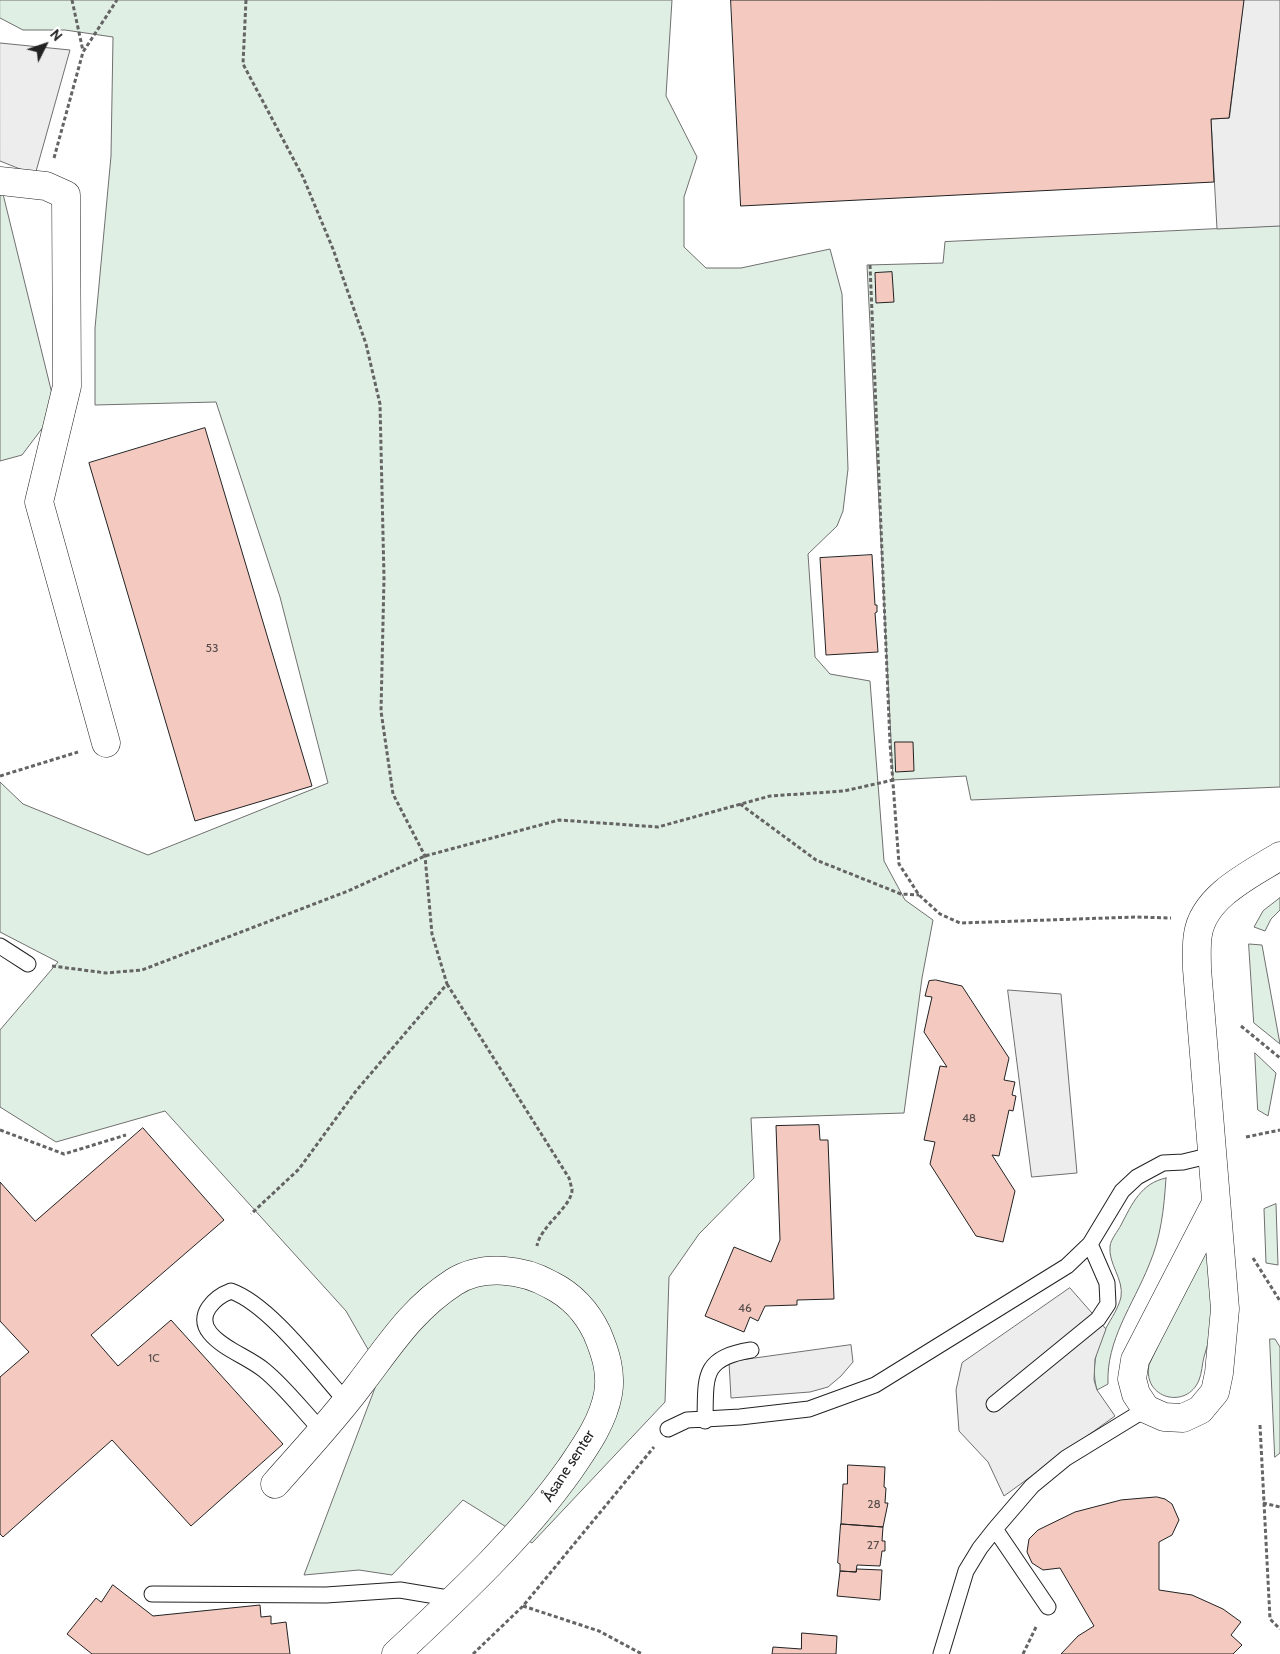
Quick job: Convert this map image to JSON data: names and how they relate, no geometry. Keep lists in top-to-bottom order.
{
  "streets": {
    "street": ["Åsane senter"]
  },
  "house_numbers": [
    "53",
    "48",
    "46",
    "1C",
    "28",
    "27"
  ],
  "north": "top right"
}
